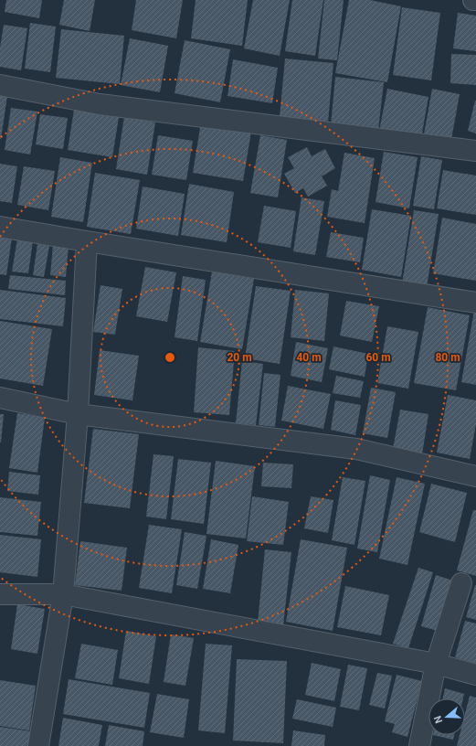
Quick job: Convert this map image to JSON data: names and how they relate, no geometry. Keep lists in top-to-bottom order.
{
  "north": "left",
  "rings": [
    "20 m",
    "40 m",
    "60 m",
    "80 m"
  ]
}
